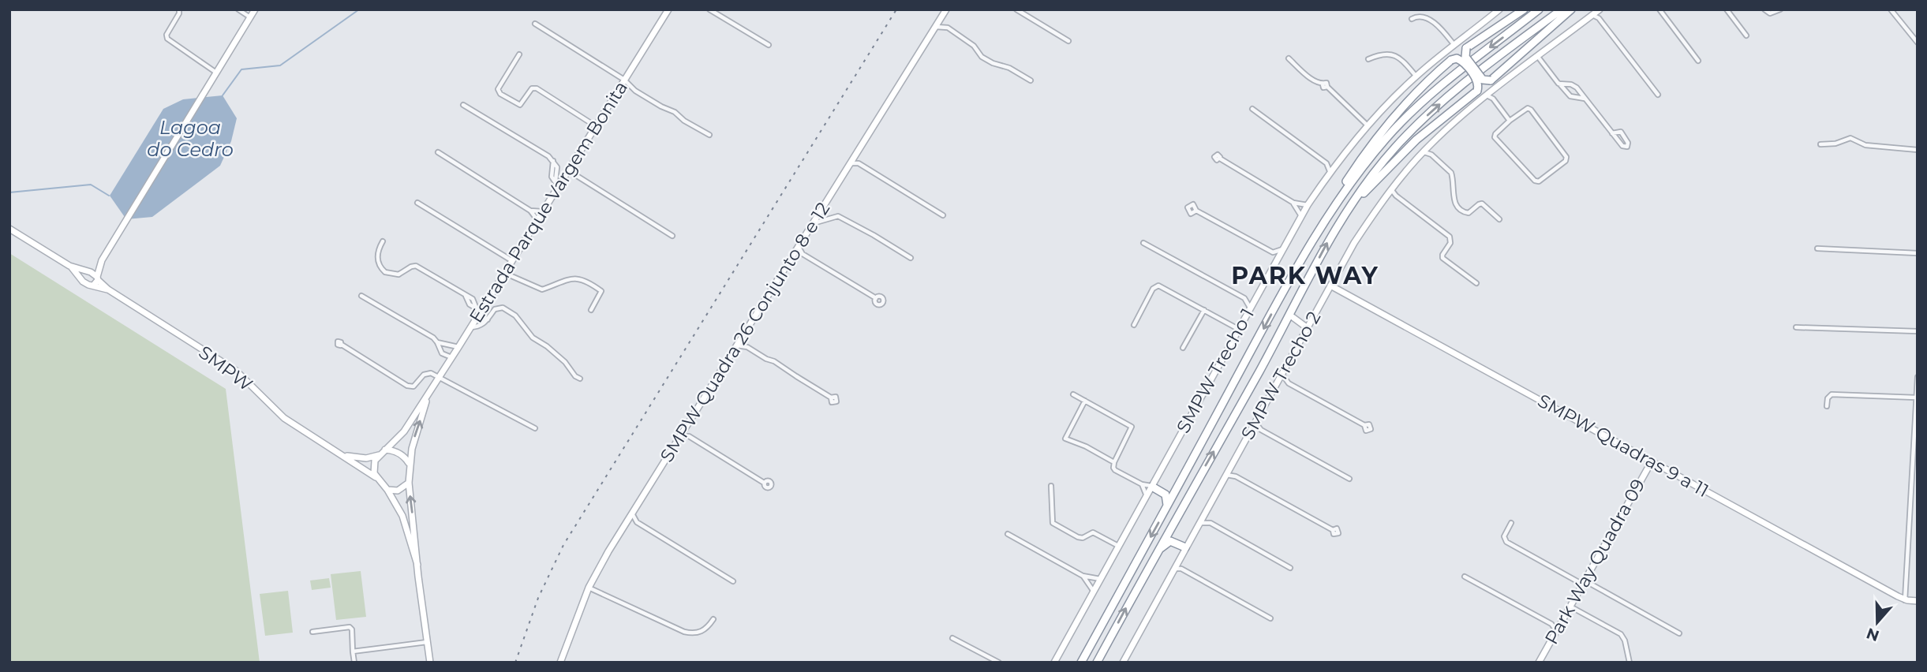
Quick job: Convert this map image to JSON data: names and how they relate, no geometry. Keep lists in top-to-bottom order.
{
  "streets": {
    "street": [
      "Estrada Parque Vargem Bonita",
      "SMPW Quadra 26 Conjunto 8 e 12",
      "SMPW",
      "SMPW Trecho 1",
      "SMPW Trecho 2",
      "SMPW Quadras 9 a 11",
      "Park Way Quadra 09"
    ]
  },
  "crossings": [
    ["Estrada Parque Vargem Bonita", "SMPW"],
    ["SMPW Trecho 2", "SMPW Quadras 9 a 11"],
    ["SMPW Quadras 9 a 11", "Park Way Quadra 09"]
  ],
  "districts": ["PARK WAY"],
  "water": ["Lagoa do Cedro"],
  "north": "bottom"
}
